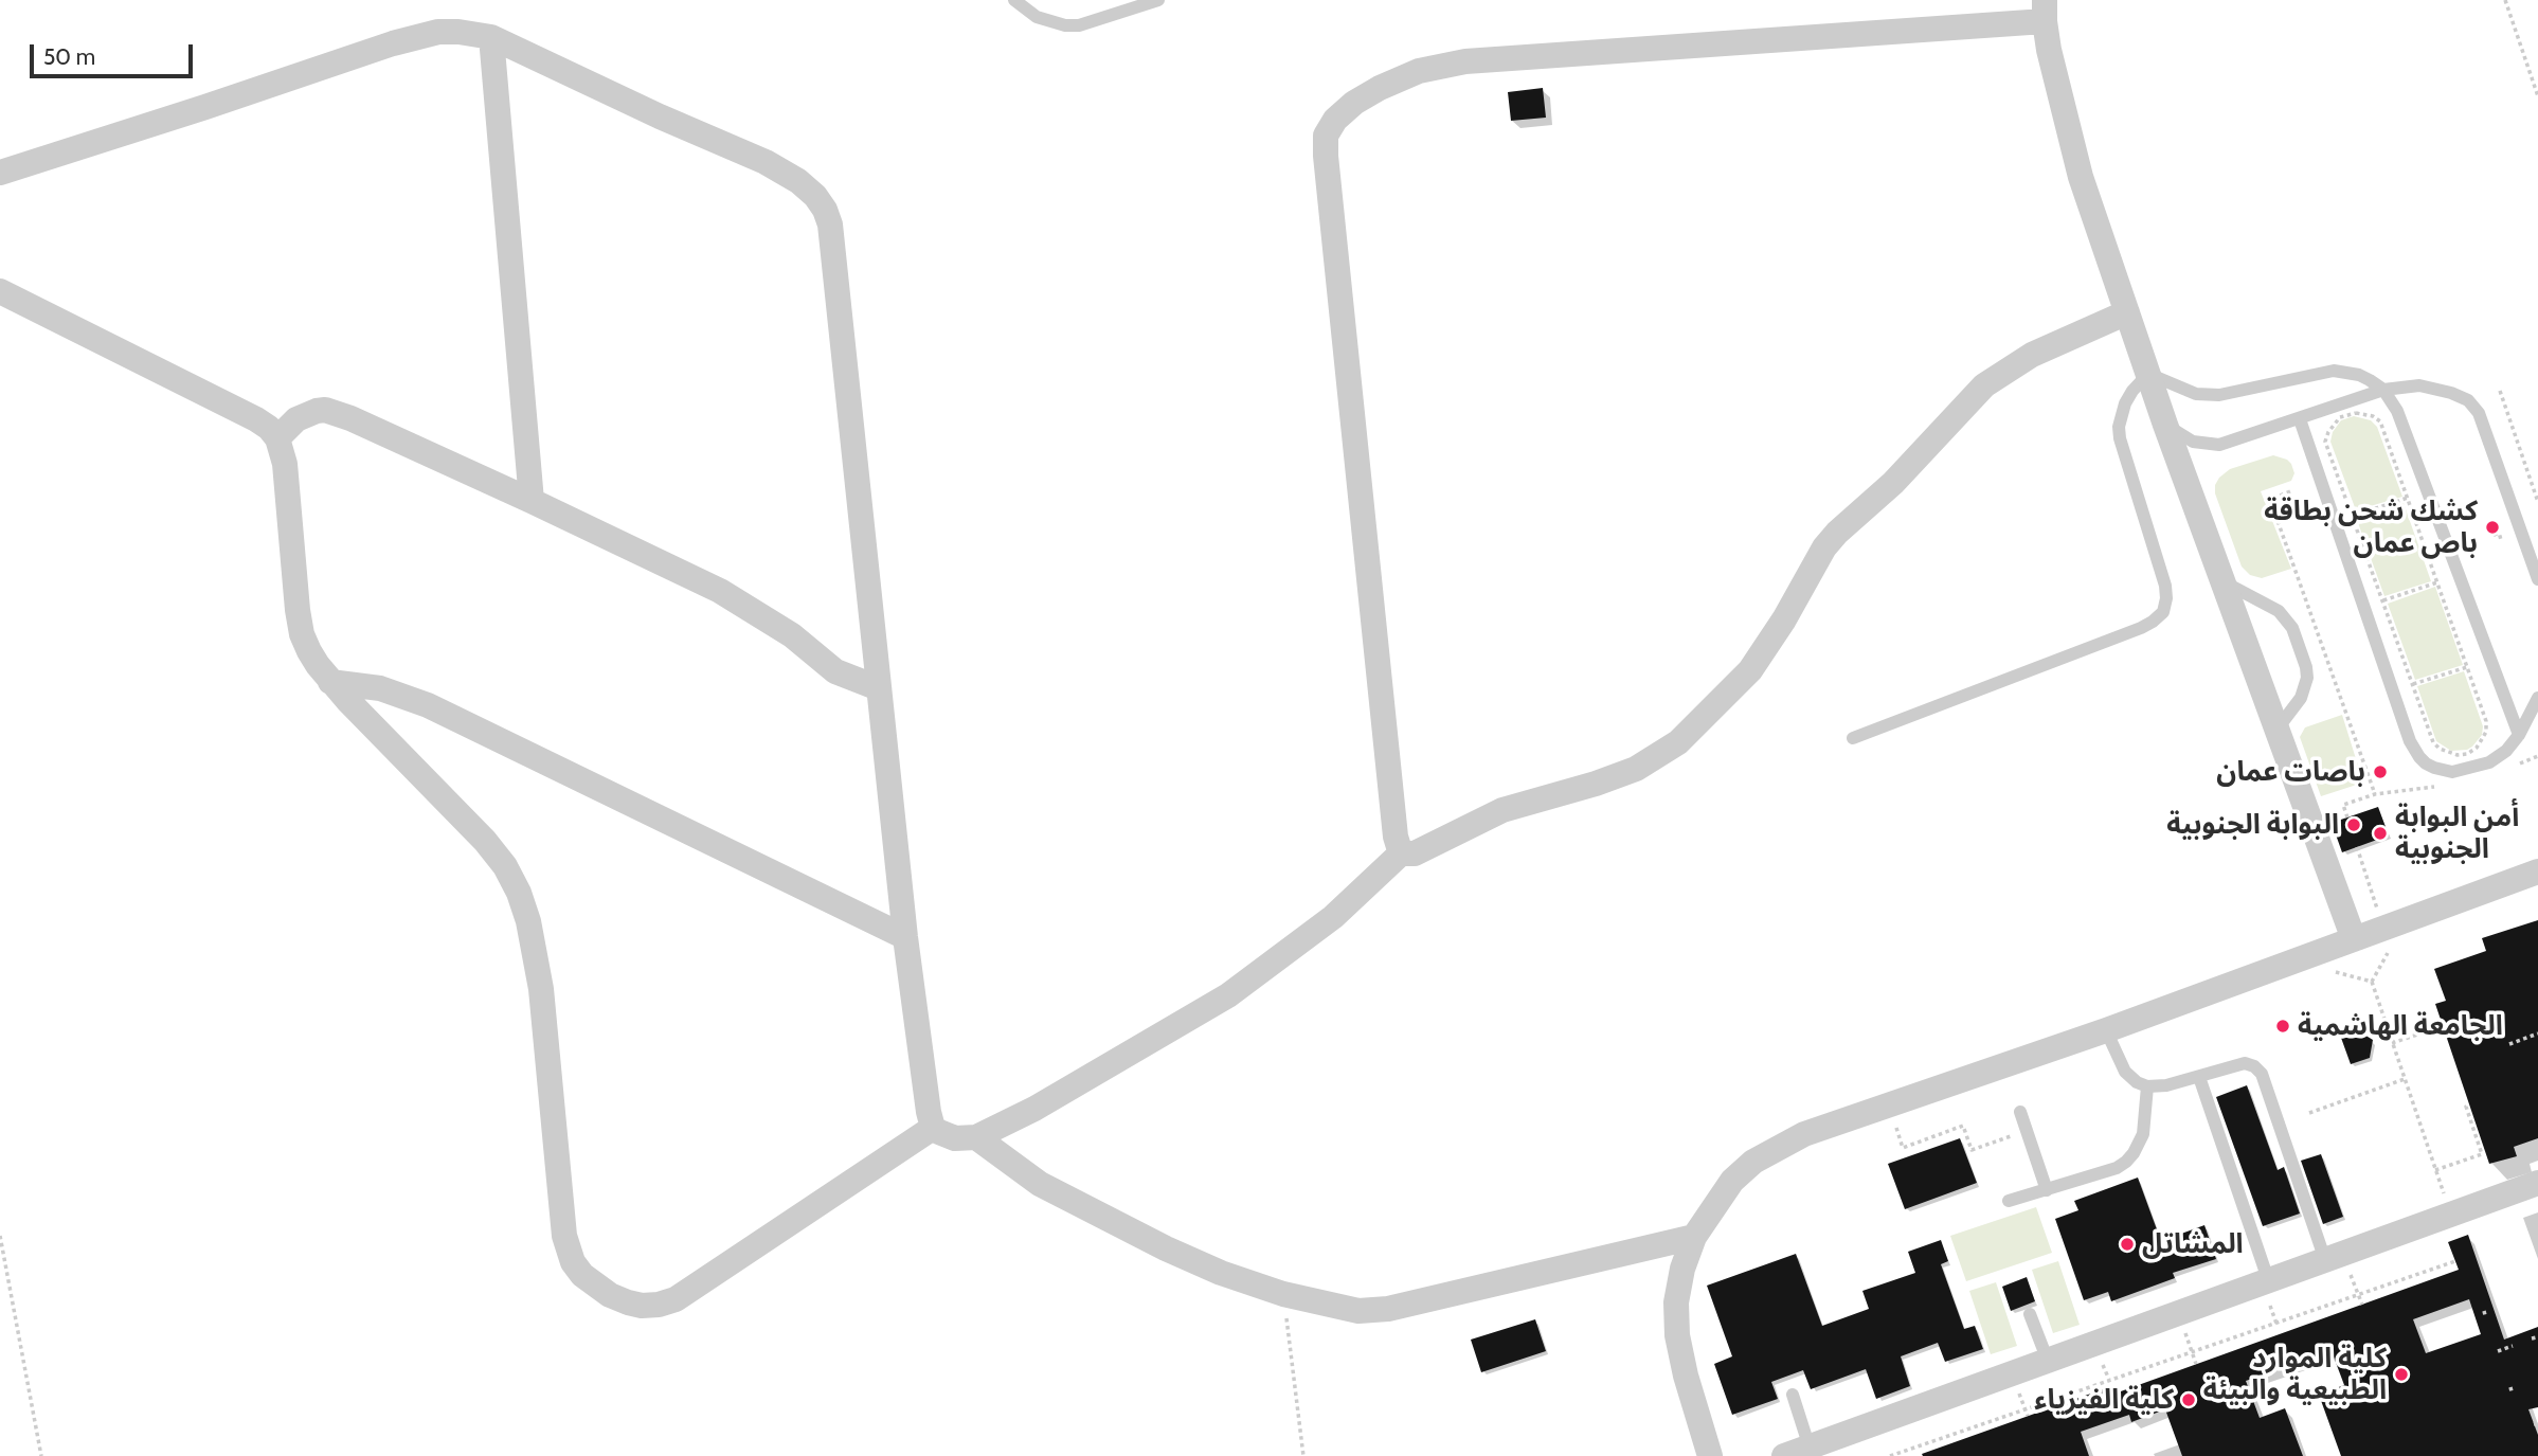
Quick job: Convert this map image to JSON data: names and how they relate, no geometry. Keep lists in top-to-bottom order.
{
  "places": [
    "كشك شحن بطاقة باص عمان",
    "باصات عمان",
    "البوابة الجنوبية",
    "أمن البوابة الجنوبية",
    "الجامعة الهاشمية",
    "المشاتل",
    "كلية الموارد الطبيعية والبيئة",
    "كلية الفيزياء"
  ],
  "scale_bar": "50 m"
}
